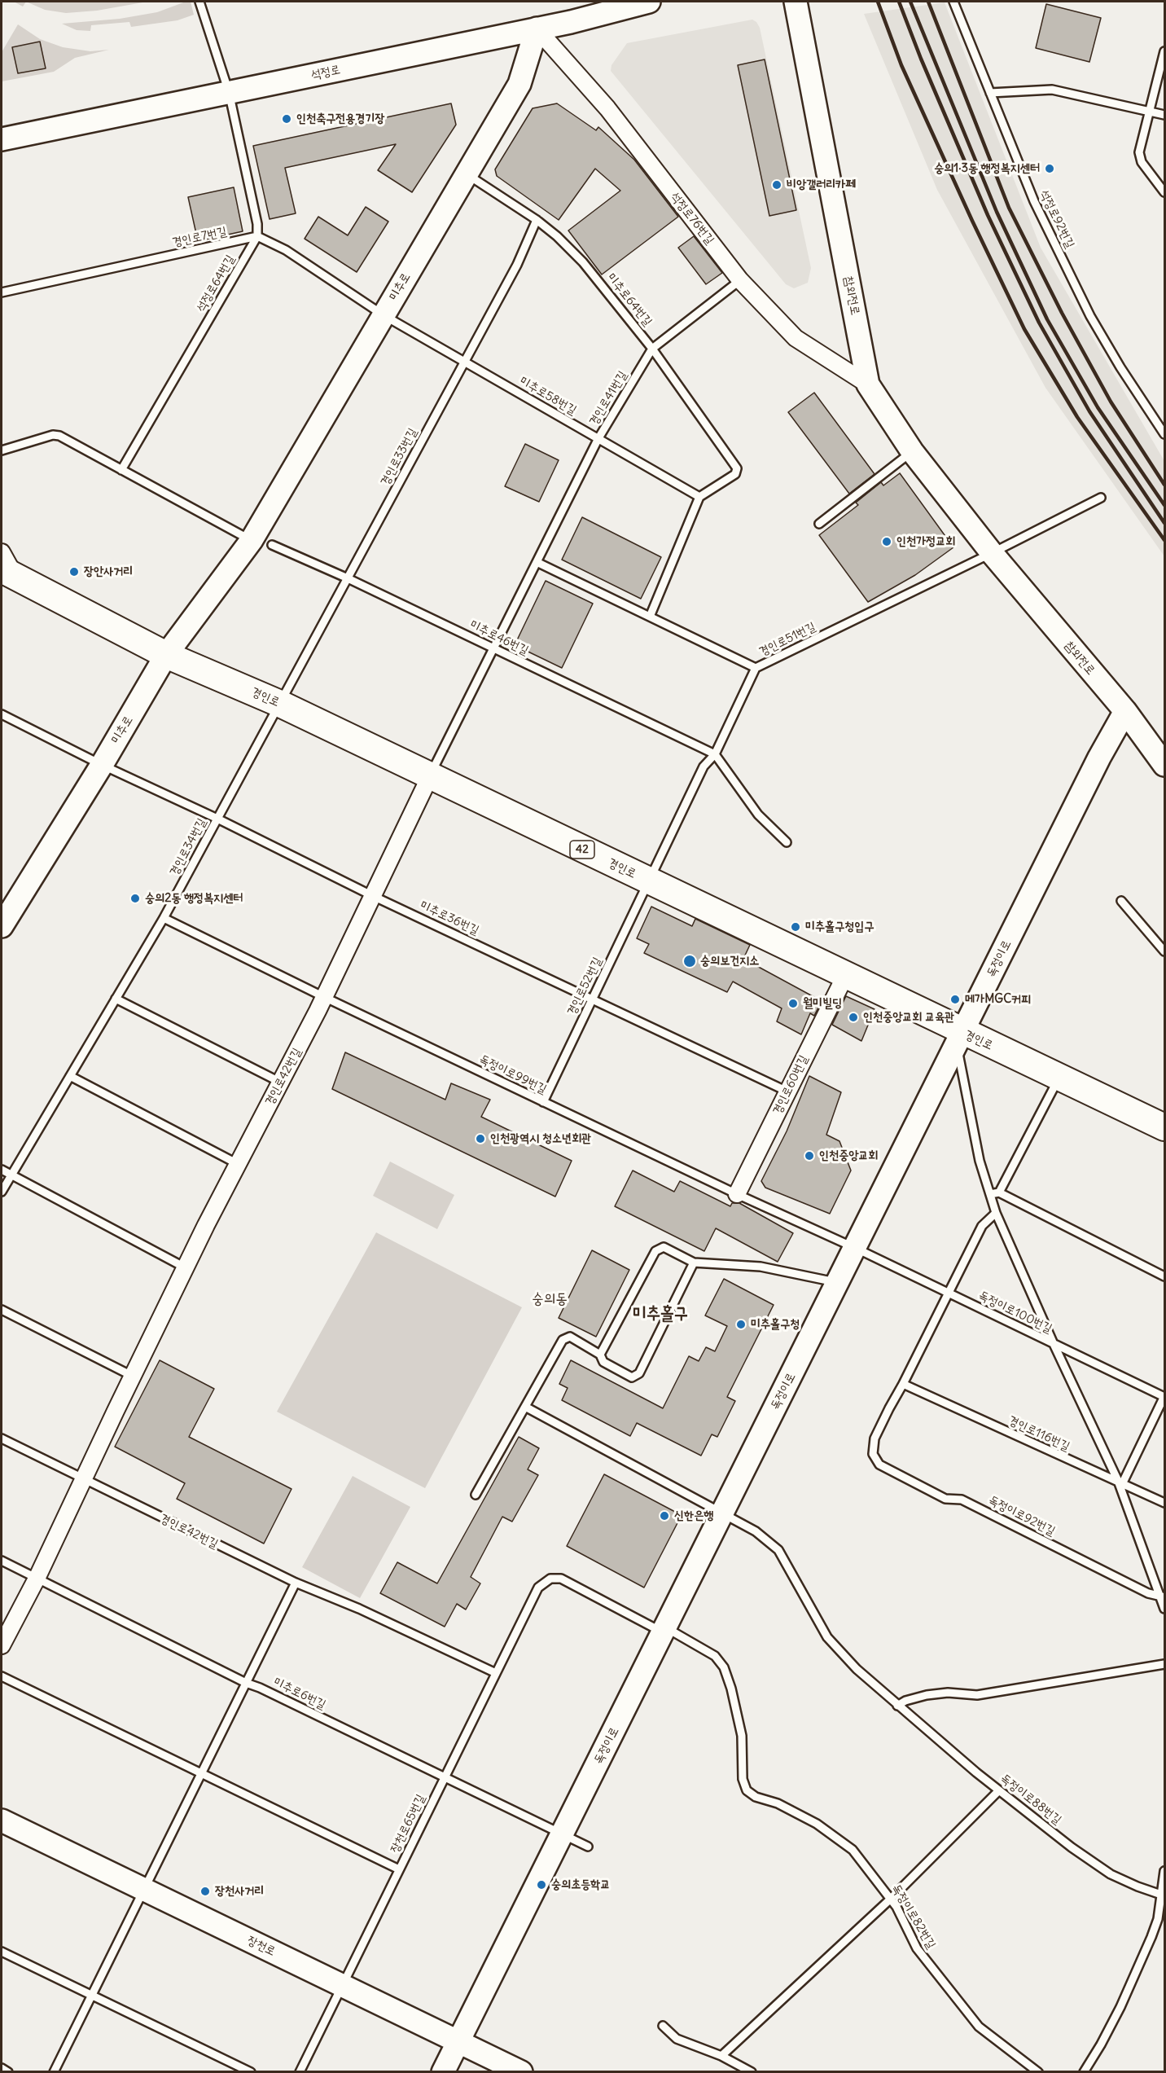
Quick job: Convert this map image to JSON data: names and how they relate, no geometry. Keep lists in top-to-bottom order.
{
  "streets": {
    "main road": [
      "석정로",
      "미추로",
      "참외전로",
      "경인로",
      "42",
      "독정이로",
      "장천로"
    ],
    "street": ["석정로76번길", "경인로42번길", "경인로60번길"],
    "lane": [
      "석정로92번길",
      "경인로7번길",
      "석정로64번길",
      "미추로64번길",
      "미추로58번길",
      "경인로41번길",
      "경인로33번길",
      "미추로46번길",
      "경인로51번길",
      "경인로34번길",
      "미추로36번길",
      "경인로52번길",
      "독정이로99번길",
      "독정이로100번길",
      "경인로116번길",
      "독정이로92번길",
      "미추로6번길",
      "독정이로88번길",
      "장천로65번길",
      "독정이로82번길"
    ]
  },
  "crossings": [
    ["석정로", "석정로76번길"],
    ["석정로", "미추로"],
    ["석정로76번길", "미추로"],
    ["석정로76번길", "참외전로"],
    ["석정로76번길", "경인로41번길"],
    ["경인로7번길", "석정로64번길"],
    ["미추로", "미추로64번길"],
    ["미추로", "미추로58번길"],
    ["미추로", "미추로46번길"],
    ["미추로", "경인로"],
    ["미추로", "미추로36번길"],
    ["참외전로", "경인로51번길"],
    ["참외전로", "독정이로"],
    ["미추로64번길", "미추로58번길"],
    ["미추로64번길", "경인로41번길"],
    ["미추로64번길", "경인로33번길"],
    ["미추로58번길", "경인로41번길"],
    ["미추로58번길", "경인로33번길"],
    ["경인로41번길", "미추로46번길"],
    ["경인로41번길", "경인로"],
    ["경인로41번길", "경인로42번길"],
    ["경인로33번길", "미추로46번길"],
    ["경인로33번길", "경인로"],
    ["경인로33번길", "경인로34번길"],
    ["미추로46번길", "경인로51번길"],
    ["경인로51번길", "경인로"],
    ["경인로51번길", "경인로52번길"],
    ["경인로", "경인로34번길"],
    ["경인로", "독정이로"],
    ["경인로", "경인로52번길"],
    ["경인로", "경인로42번길"],
    ["경인로", "경인로60번길"],
    ["경인로34번길", "미추로36번길"],
    ["경인로34번길", "독정이로99번길"],
    ["미추로36번길", "경인로52번길"],
    ["미추로36번길", "경인로42번길"],
    ["미추로36번길", "경인로60번길"],
    ["독정이로", "독정이로99번길"],
    ["독정이로", "독정이로100번길"],
    ["독정이로", "미추로6번길"],
    ["독정이로", "독정이로88번길"],
    ["독정이로", "장천로65번길"],
    ["독정이로", "독정이로82번길"],
    ["독정이로", "장천로"],
    ["경인로52번길", "독정이로99번길"],
    ["독정이로99번길", "경인로42번길"],
    ["독정이로99번길", "경인로60번길"],
    ["독정이로99번길", "독정이로100번길"],
    ["경인로42번길", "미추로6번길"],
    ["경인로116번길", "독정이로92번길"],
    ["미추로6번길", "장천로65번길"],
    ["장천로65번길", "독정이로82번길"],
    ["장천로65번길", "장천로"]
  ],
  "districts": ["숭의동", "미추홀구"],
  "places": [
    "인천축구전용경기장",
    "숭의1·3동 행정복지센터",
    "비앙갤러리카페",
    "인천가정교회",
    "장안사거리",
    "숭의2동 행정복지센터",
    "미추홀구청입구",
    "숭의보건지소",
    "메가MGC커피",
    "월미빌딩",
    "인천중앙교회 교육관",
    "인천광역시 청소년회관",
    "인천중앙교회",
    "미추홀구청",
    "신한은행",
    "숭의초등학교",
    "장천사거리"
  ]
}
